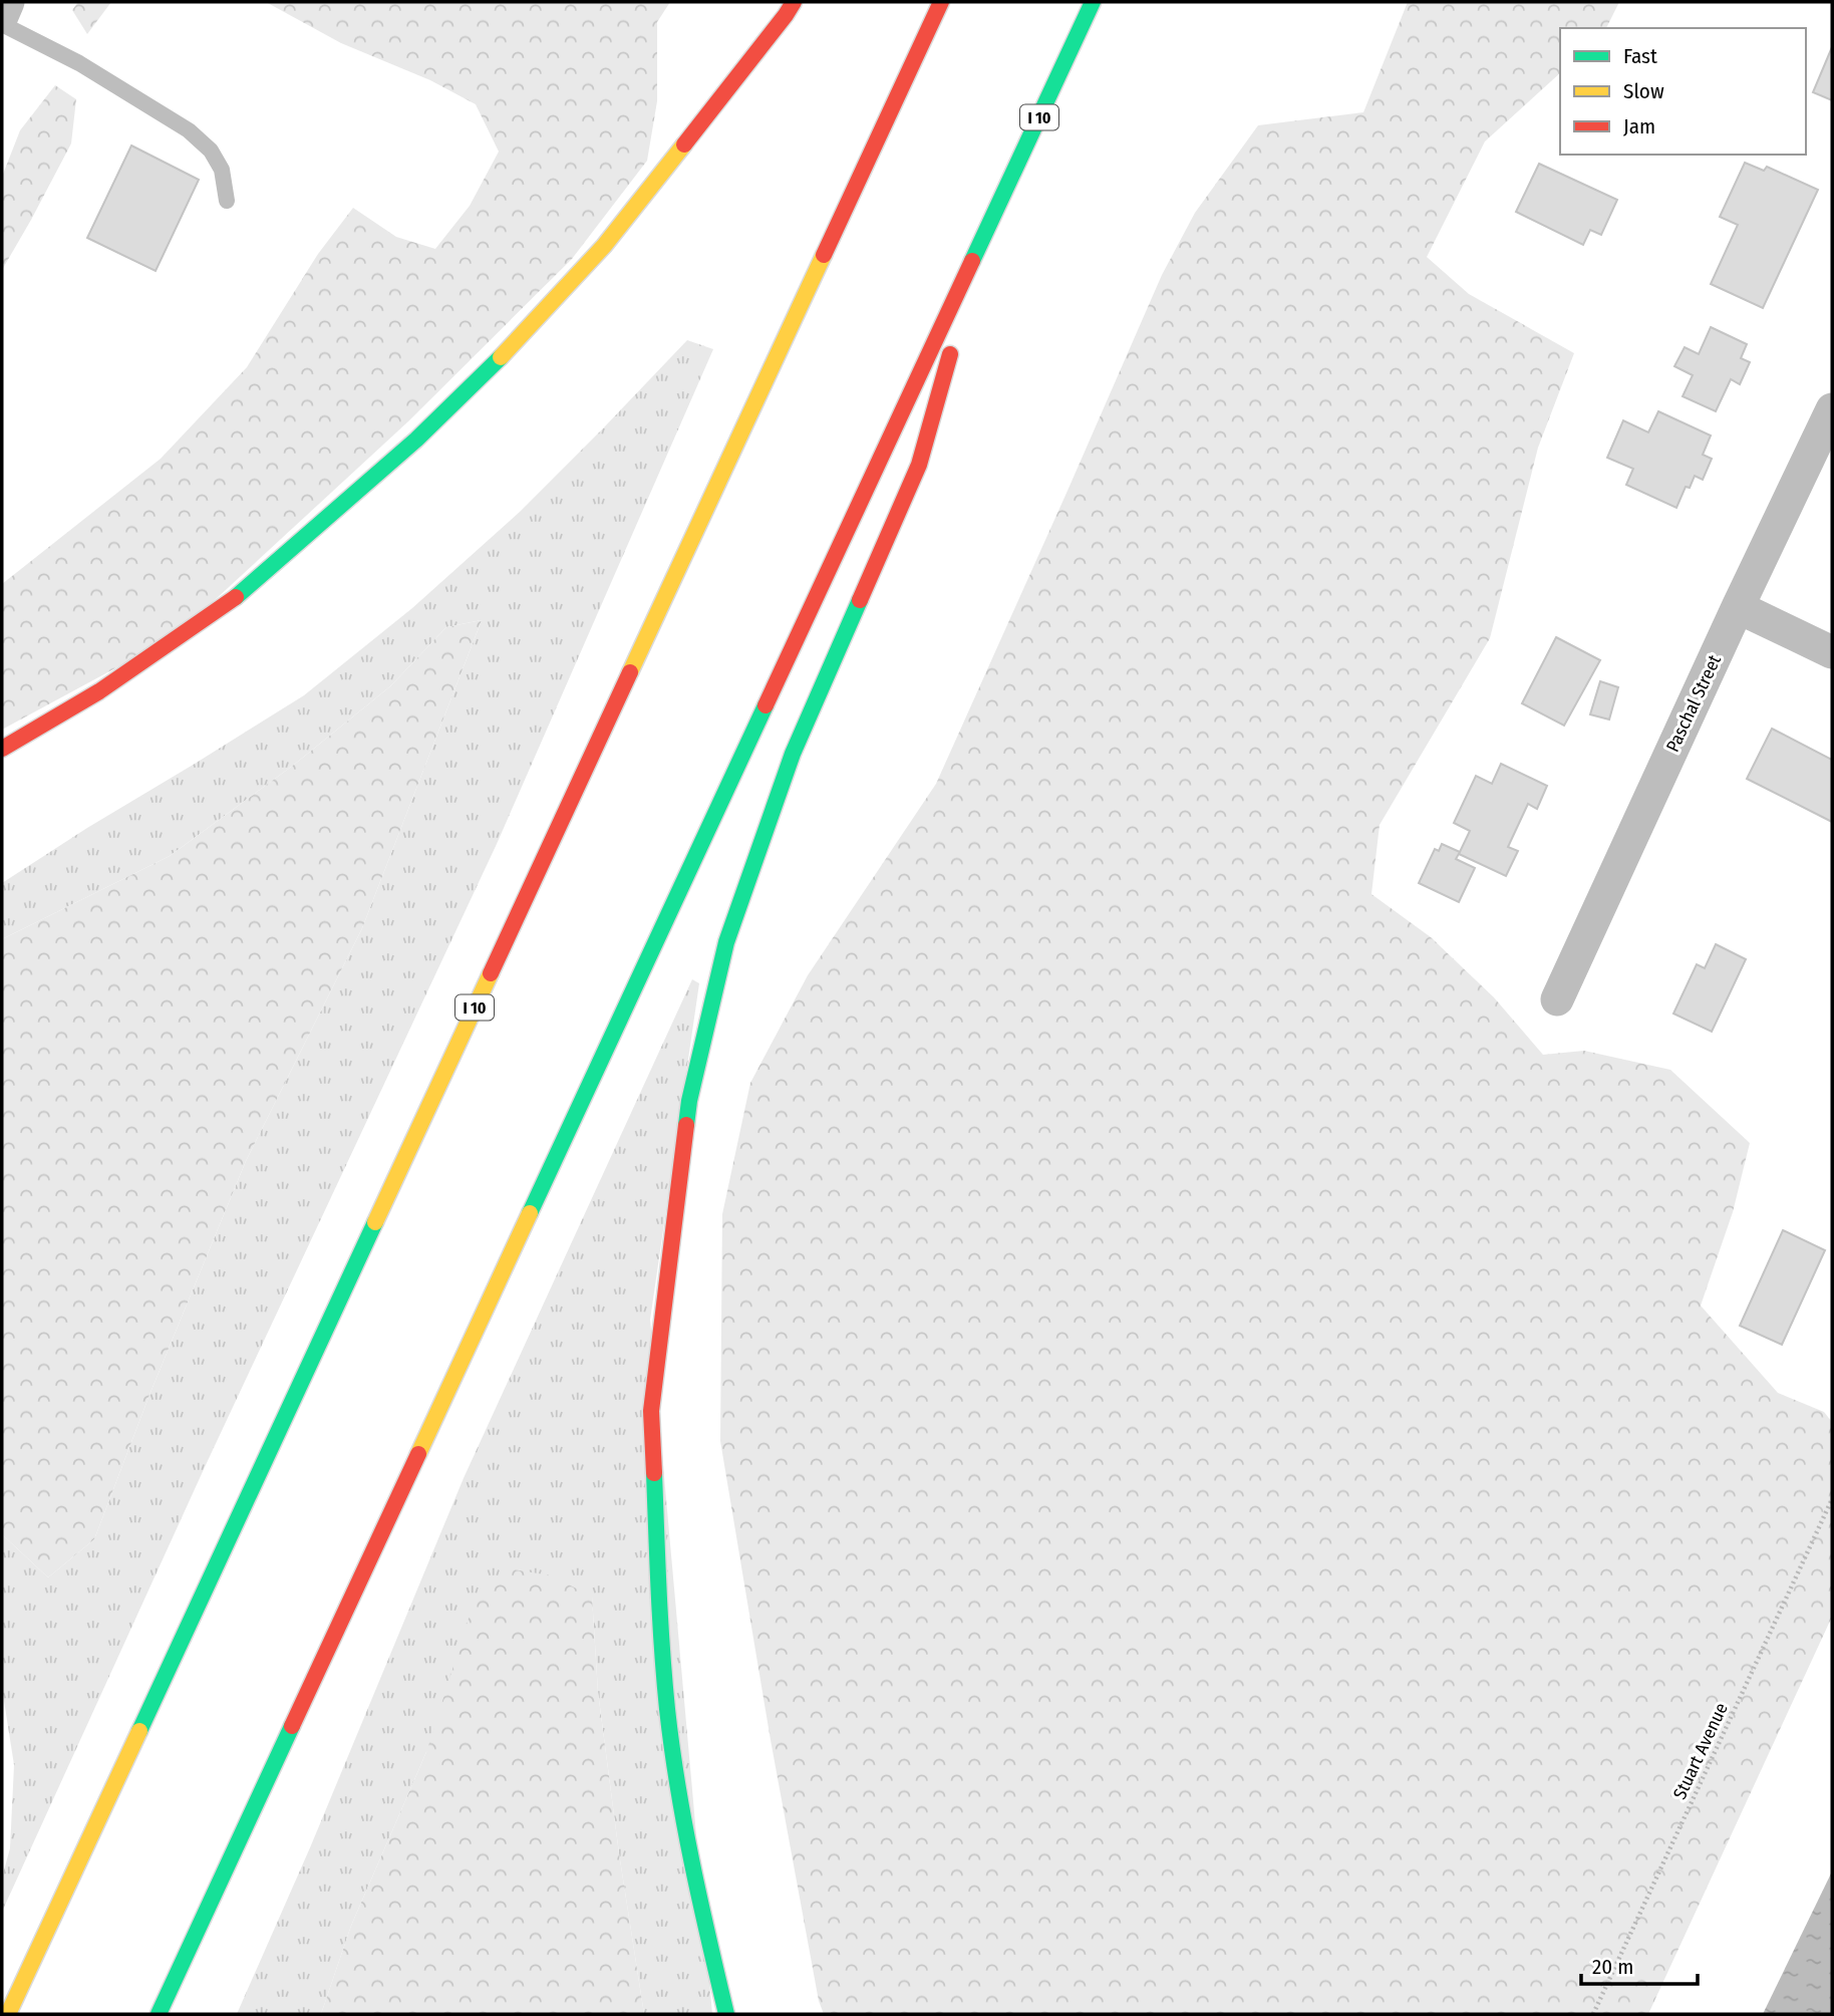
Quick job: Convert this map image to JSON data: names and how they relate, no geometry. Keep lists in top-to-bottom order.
{
  "streets": {
    "highway": ["I 10"],
    "street": ["Paschal Street"],
    "path": ["Stuart Avenue"]
  },
  "legend": ["Fast", "Slow", "Jam"],
  "scale_bar": "20 m"
}
